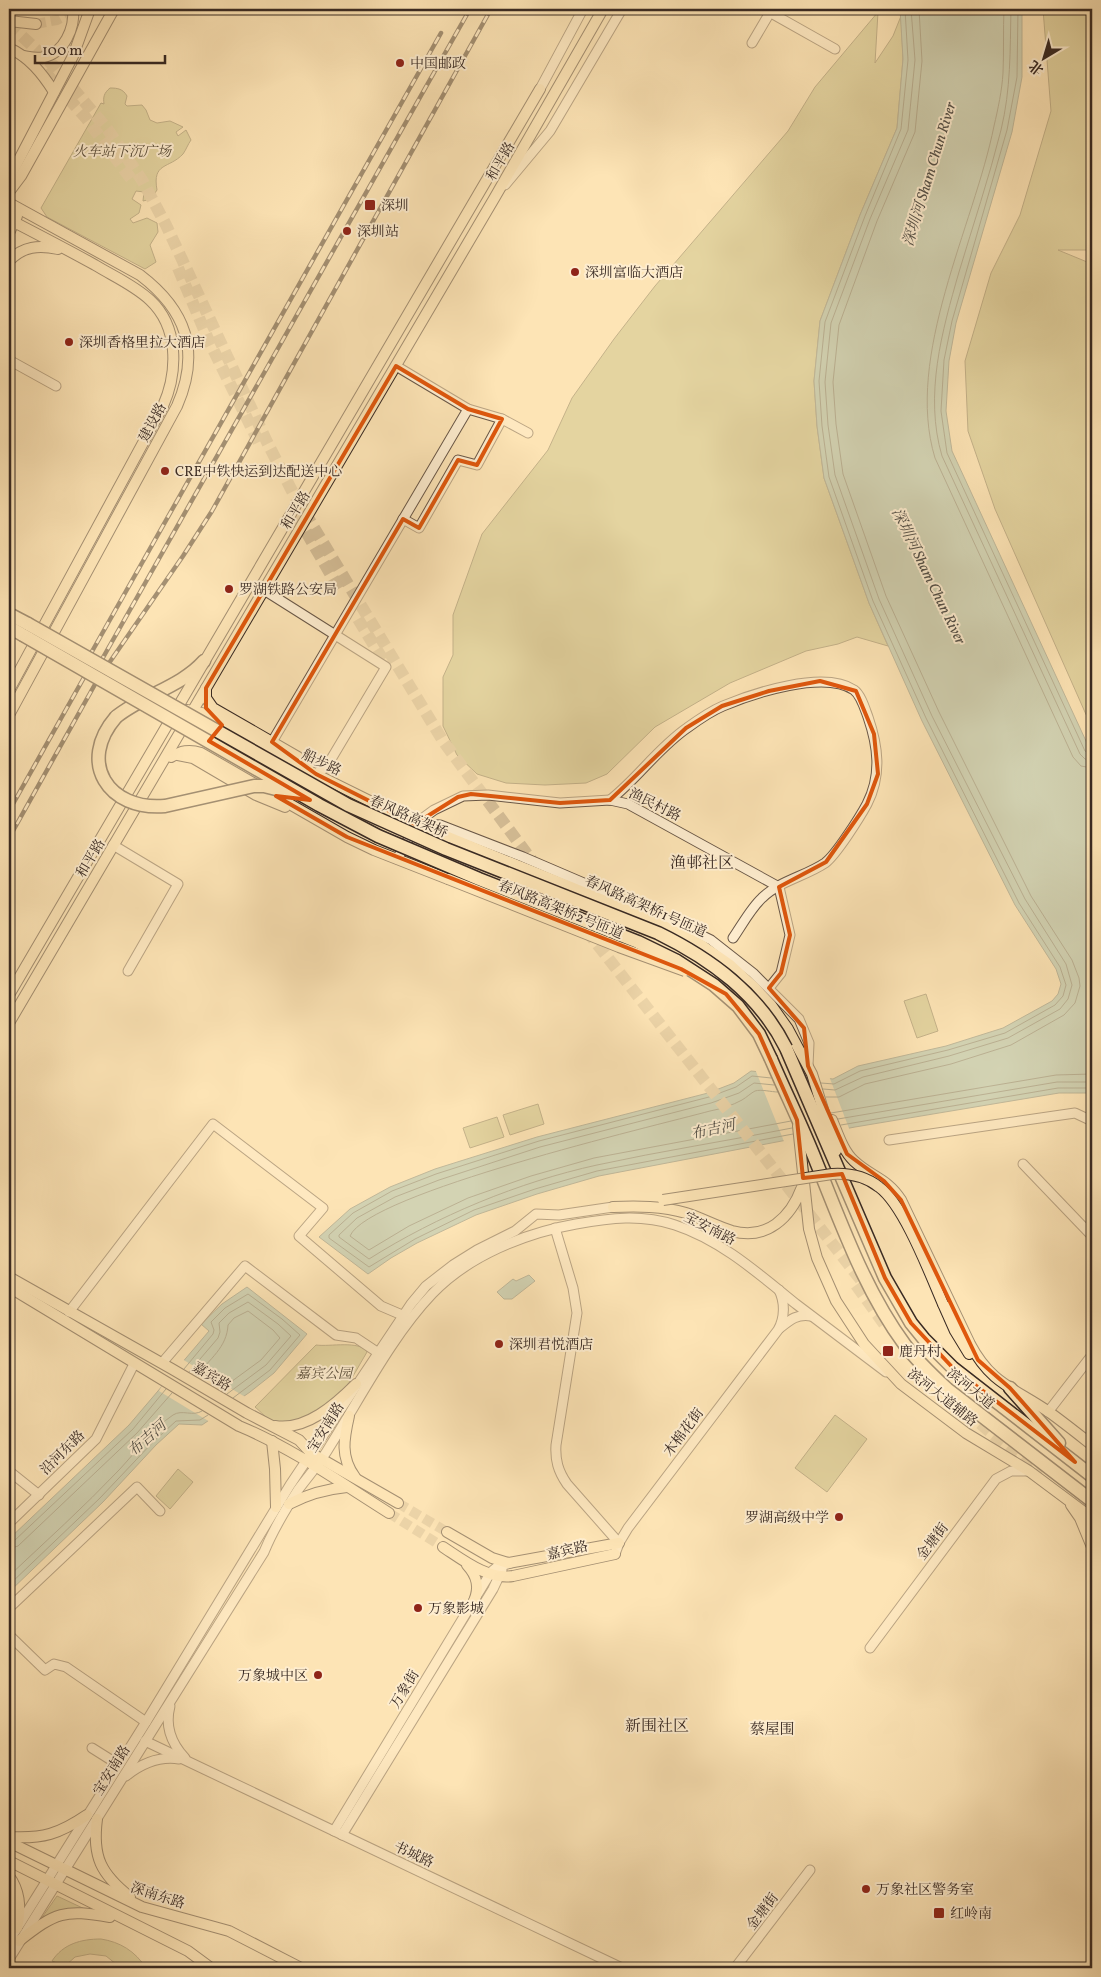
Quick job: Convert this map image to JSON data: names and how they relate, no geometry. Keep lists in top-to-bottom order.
{
  "streets": {
    "highway": ["春风路高架桥", "滨河大道"],
    "main road": [
      "和平路",
      "建设路",
      "船步路",
      "春风路高架桥1号匝道",
      "春风路高架桥2号匝道",
      "嘉宾路",
      "滨河大道辅路",
      "深南东路"
    ],
    "street": [
      "渔民村路",
      "宝安南路",
      "木棉花街",
      "沿河东路",
      "金塘街",
      "万象街",
      "书城路"
    ]
  },
  "crossings": [
    ["和平路", "船步路"],
    ["船步路", "渔民村路"],
    ["船步路", "春风路高架桥1号匝道"],
    ["渔民村路", "春风路高架桥1号匝道"],
    ["渔民村路", "春风路高架桥2号匝道"],
    ["春风路高架桥", "滨河大道"],
    ["春风路高架桥2号匝道", "滨河大道"],
    ["宝安南路", "嘉宾路"],
    ["宝安南路", "滨河大道辅路"],
    ["宝安南路", "木棉花街"],
    ["宝安南路", "书城路"],
    ["宝安南路", "深南东路"],
    ["嘉宾路", "木棉花街"],
    ["嘉宾路", "沿河东路"],
    ["嘉宾路", "万象街"],
    ["滨河大道", "滨河大道辅路"],
    ["滨河大道辅路", "金塘街"],
    ["万象街", "书城路"]
  ],
  "districts": ["渔邨社区", "新围社区", "蔡屋围"],
  "water": ["深圳河 Sham Chun River", "布吉河"],
  "parks": ["火车站下沉广场", "嘉宾公园"],
  "places": {
    "other": [
      "中国邮政",
      "深圳站",
      "深圳富临大酒店",
      "深圳香格里拉大酒店",
      "CRE中铁快运到达配送中心",
      "罗湖铁路公安局",
      "深圳君悦酒店",
      "罗湖高级中学",
      "万象影城",
      "万象城中区",
      "万象社区警务室"
    ],
    "transit": ["深圳", "鹿丹村", "红岭南"]
  },
  "scale_bar": "100 m",
  "north": "bottom left"
}
